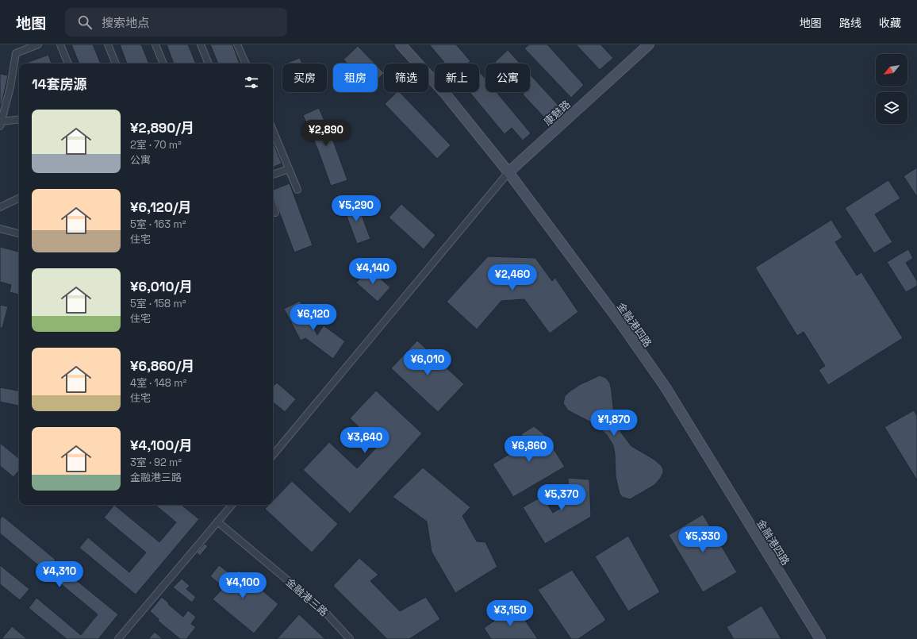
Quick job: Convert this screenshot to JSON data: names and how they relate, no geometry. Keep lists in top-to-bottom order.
{
  "streets": {
    "street": ["康魅路", "金融港四路", "金融港三路"]
  },
  "crossings": [
    ["康魅路", "金融港四路"]
  ],
  "north": "bottom left",
  "page": {
    "header": "地图",
    "search": "搜索地点",
    "nav": ["地图", "路线", "收藏"],
    "chip": [
      "买房",
      "租房",
      "筛选",
      "新上",
      "公寓"
    ],
    "heading": "14套房源",
    "list": [
      {
        "name": "¥2,890/月",
        "note": "2室 · 70 m² · 公寓"
      },
      {
        "name": "¥6,120/月",
        "note": "5室 · 163 m² · 住宅"
      },
      {
        "name": "¥6,010/月",
        "note": "5室 · 158 m² · 住宅"
      },
      {
        "name": "¥6,860/月",
        "note": "4室 · 148 m² · 住宅"
      },
      {
        "name": "¥4,100/月",
        "note": "3室 · 92 m² · 金融港三路"
      }
    ],
    "price": [
      "¥2,890",
      "¥5,290",
      "¥4,140",
      "¥2,460",
      "¥6,120",
      "¥6,010",
      "¥1,870",
      "¥3,640",
      "¥6,860",
      "¥5,370",
      "¥5,330",
      "¥4,310",
      "¥4,100",
      "¥3,150"
    ]
  }
}
